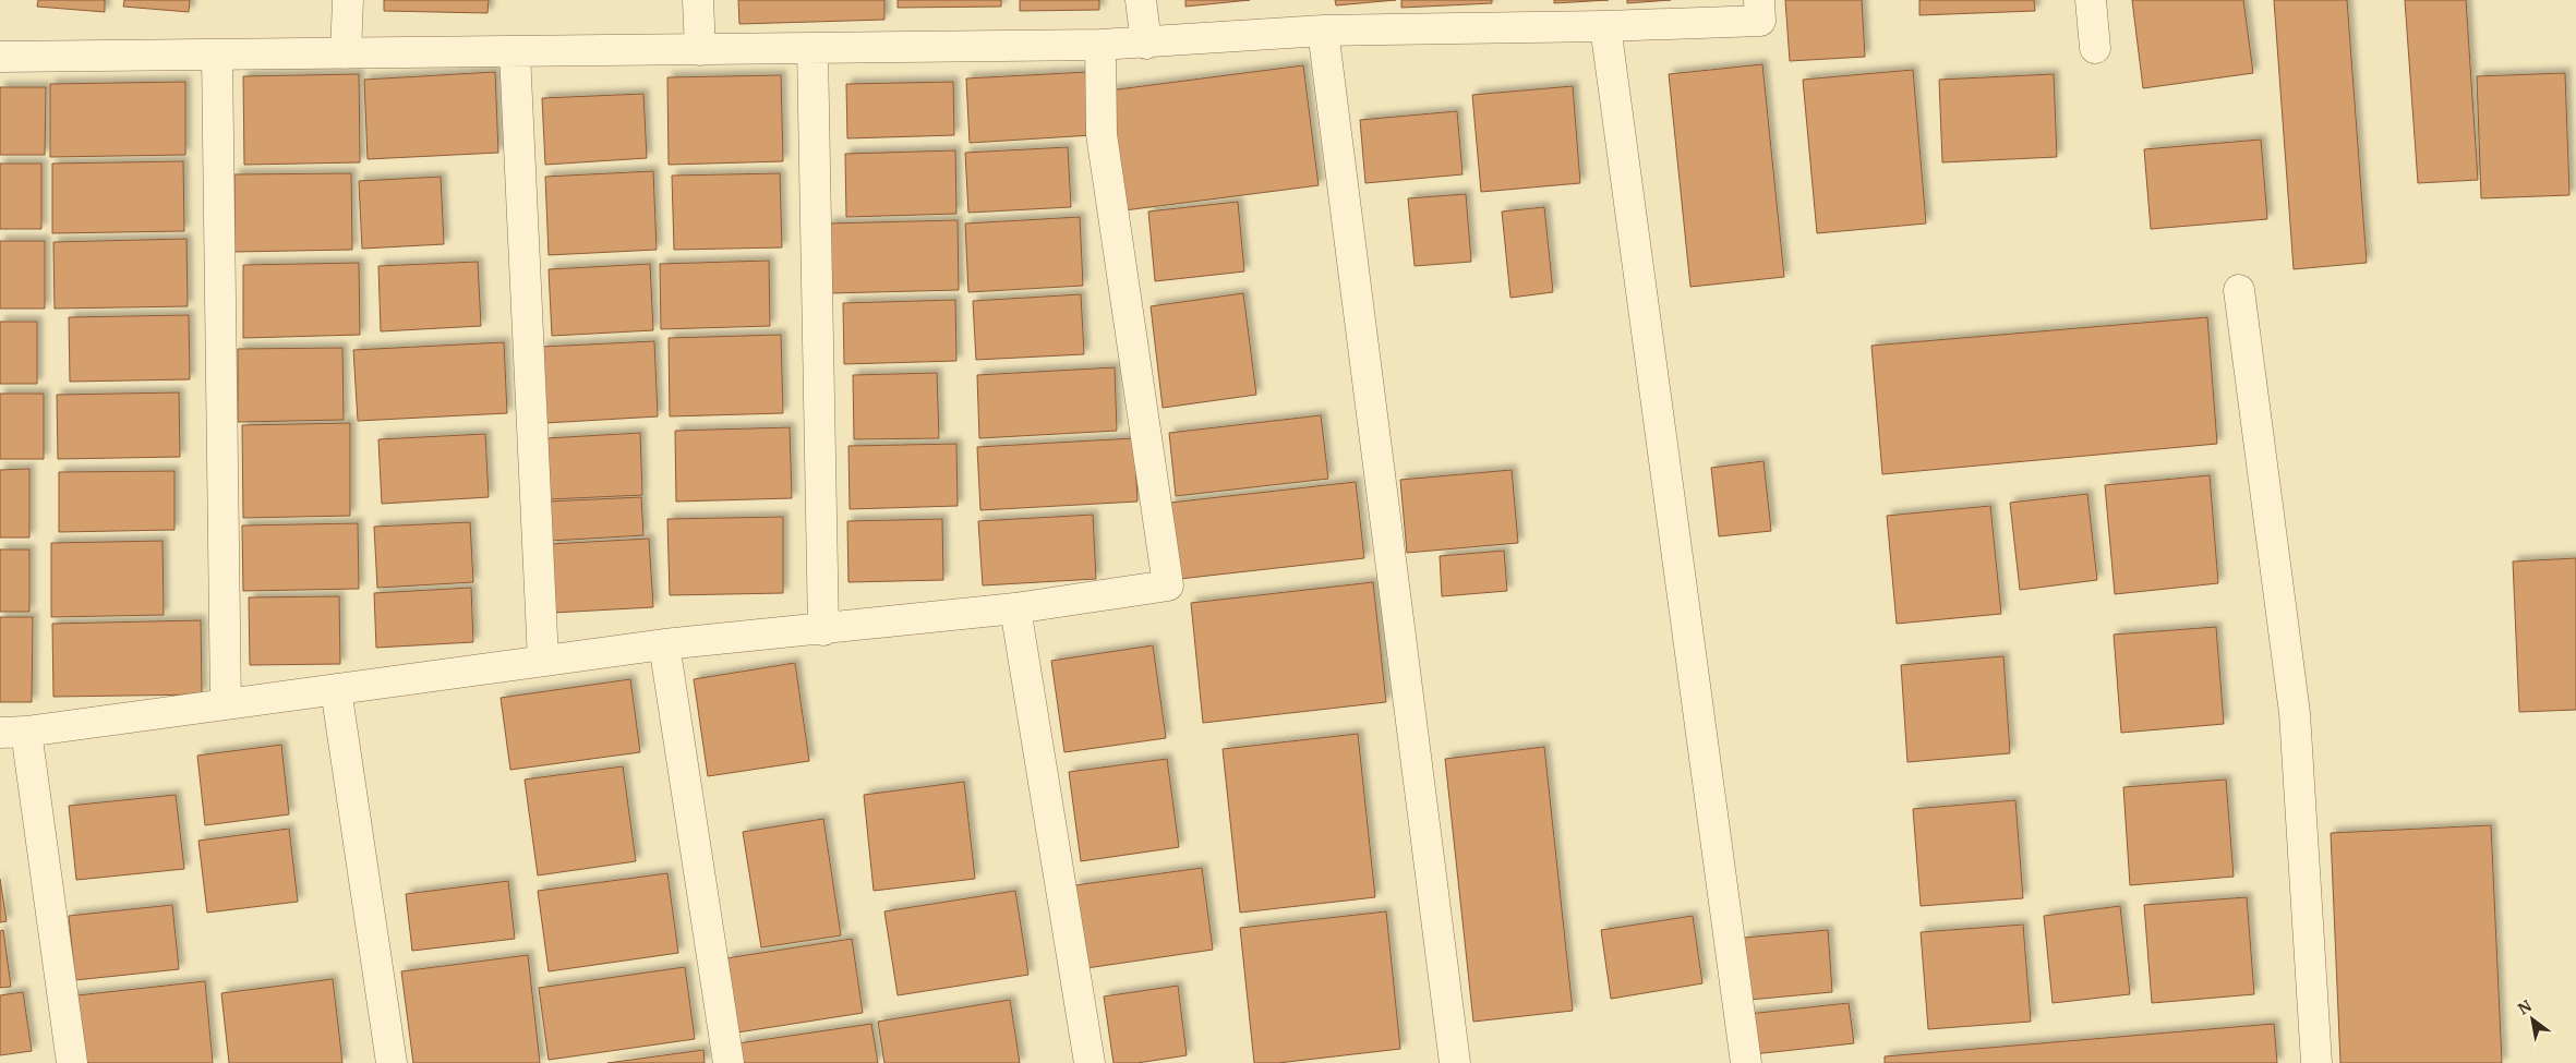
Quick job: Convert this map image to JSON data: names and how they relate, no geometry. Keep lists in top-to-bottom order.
{
  "north": "top left"
}
